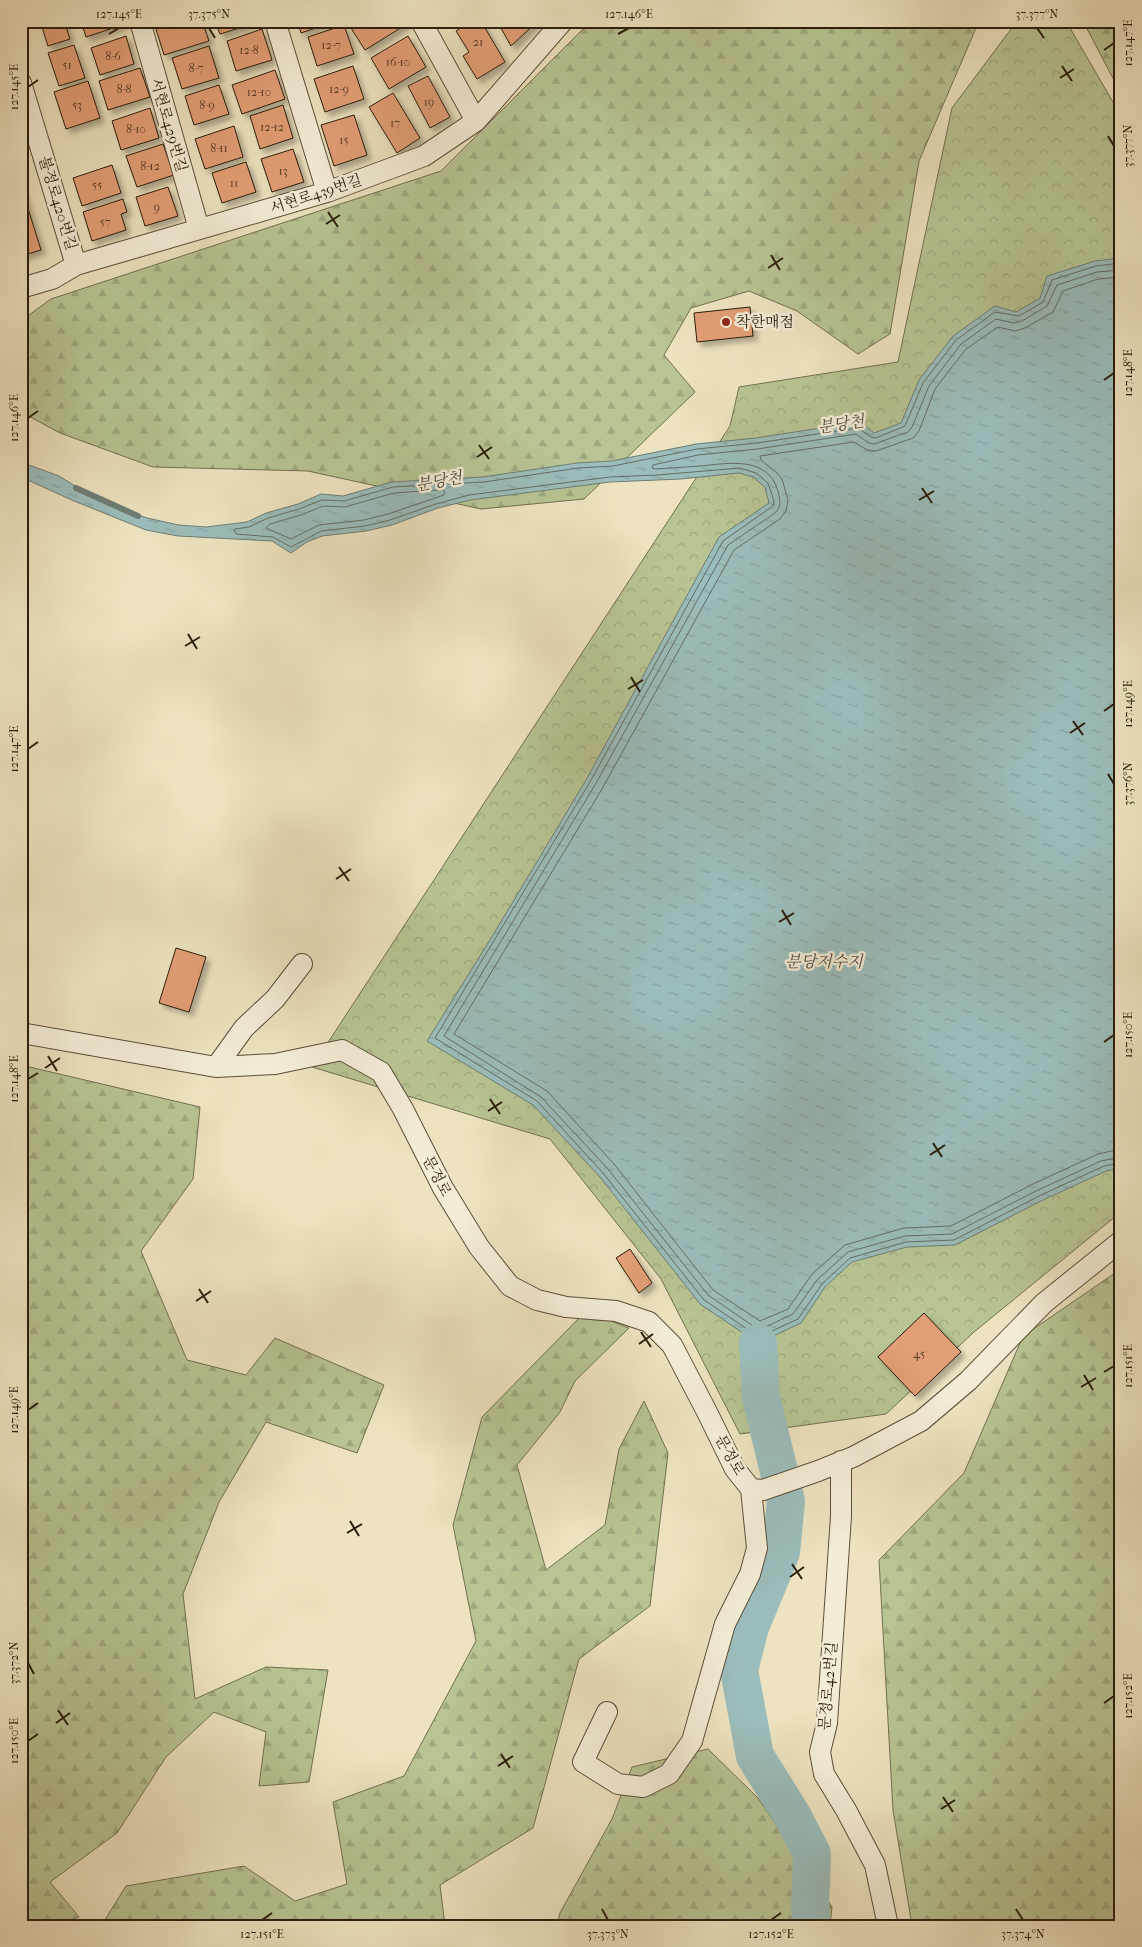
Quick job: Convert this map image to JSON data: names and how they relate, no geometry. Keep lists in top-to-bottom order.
{
  "streets": {
    "street": [
      "서현로429번길",
      "서현로439번길",
      "불정로420번길",
      "문정로",
      "문정로42번길"
    ]
  },
  "crossings": [
    ["서현로429번길", "서현로439번길"],
    ["서현로439번길", "불정로420번길"]
  ],
  "water": ["분당천", "분당저수지"],
  "places": ["착한매점"],
  "house_numbers": [
    "21",
    "12-7",
    "12-8",
    "8-6",
    "16-10",
    "51",
    "8-7",
    "8-8",
    "12-9",
    "12-10",
    "19",
    "53",
    "8-9",
    "17",
    "12-12",
    "8-10",
    "15",
    "8-11",
    "8-12",
    "13",
    "11",
    "55",
    "9",
    "57",
    "45"
  ],
  "coordinates": [
    "127.145°E",
    "37.375°N",
    "127.146°E",
    "37.377°N",
    "127.147°E",
    "127.148°E",
    "127.149°E",
    "37.376°N",
    "127.150°E",
    "127.151°E",
    "37.372°N",
    "127.152°E",
    "37.373°N",
    "37.374°N"
  ]
}
